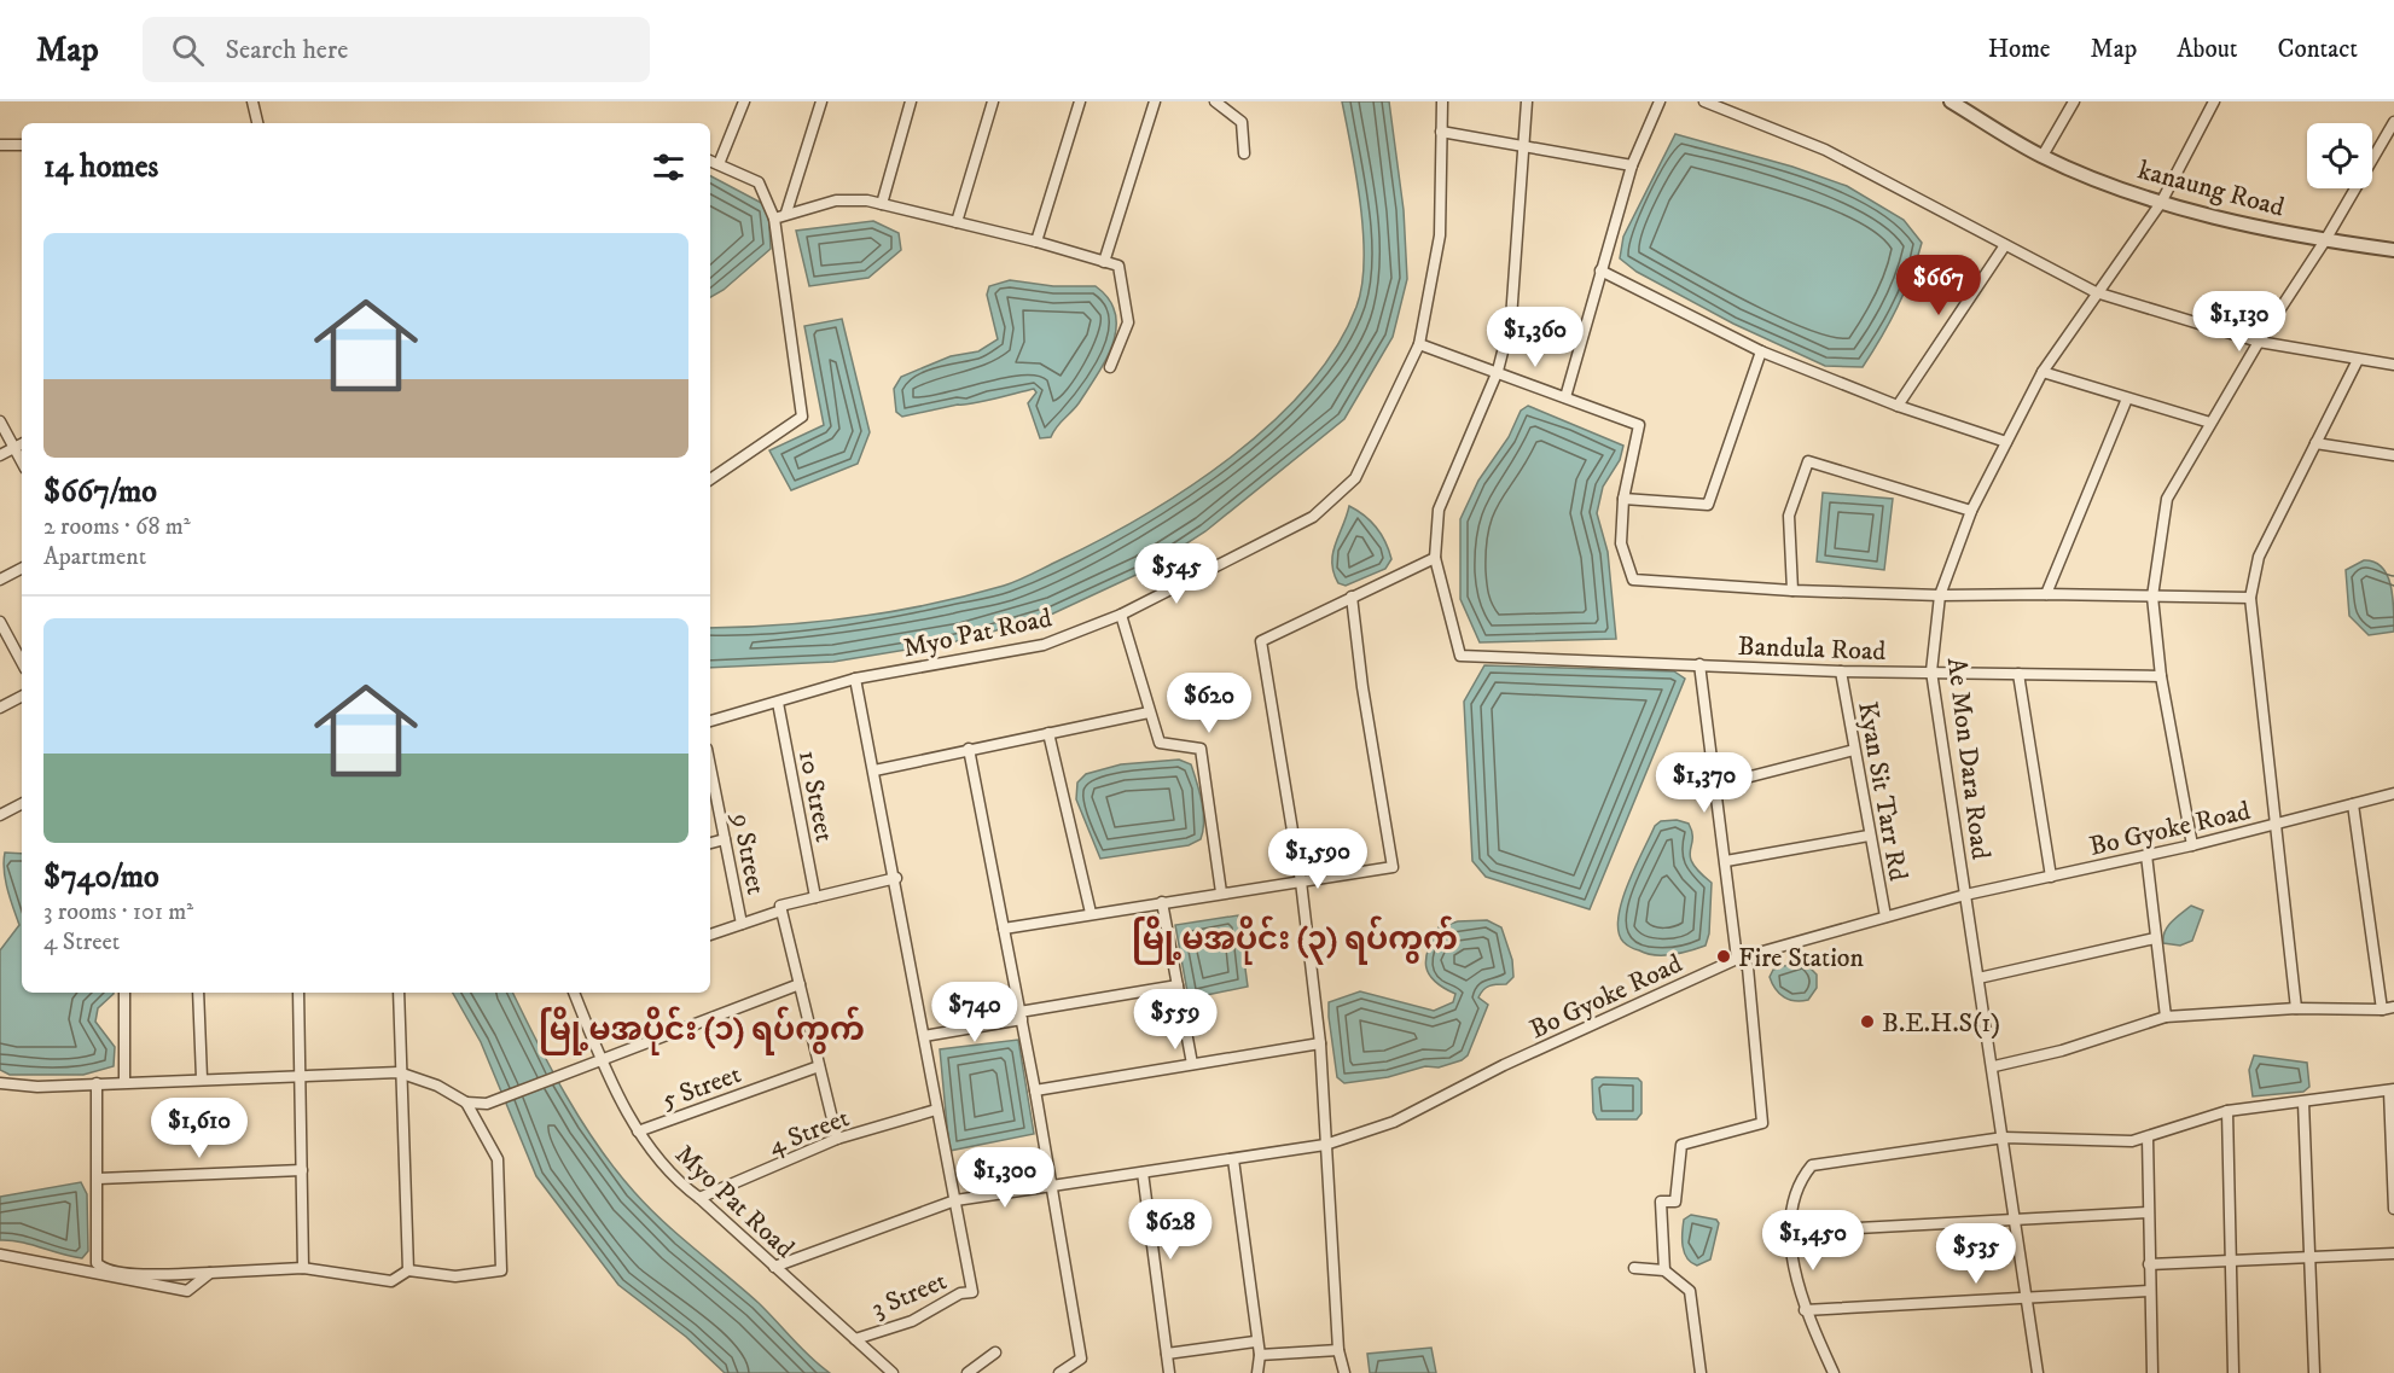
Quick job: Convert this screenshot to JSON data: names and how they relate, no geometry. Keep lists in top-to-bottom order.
{
  "streets": {
    "street": [
      "kanaung Road",
      "Myo Pat Road",
      "Bandula Road",
      "Ae Mon Dara Road",
      "Kyan Sit Tarr Rd",
      "10 Street",
      "Bo Gyoke Road",
      "9 Street",
      "5 Street",
      "4 Street",
      "3 Street"
    ]
  },
  "crossings": [
    ["kanaung Road", "Ae Mon Dara Road"],
    ["Myo Pat Road", "10 Street"],
    ["Myo Pat Road", "Bo Gyoke Road"],
    ["Myo Pat Road", "5 Street"],
    ["Myo Pat Road", "4 Street"],
    ["Myo Pat Road", "3 Street"],
    ["Bandula Road", "Ae Mon Dara Road"],
    ["Bandula Road", "Kyan Sit Tarr Rd"],
    ["Ae Mon Dara Road", "Bo Gyoke Road"],
    ["Kyan Sit Tarr Rd", "Bo Gyoke Road"],
    ["Bo Gyoke Road", "3 Street"]
  ],
  "districts": ["မြို့မအပိုင်း (၃) ရပ်ကွက်", "မြို့မအပိုင်း (၁) ရပ်ကွက်"],
  "places": ["Fire Station", "B.E.H.S(1)"],
  "page": {
    "header": "Map",
    "search": "Search here",
    "nav": [
      "Home",
      "Map",
      "About",
      "Contact"
    ],
    "heading": "14 homes",
    "list": [
      {
        "name": "$667/mo",
        "note": "2 rooms · 68 m² · Apartment"
      },
      {
        "name": "$740/mo",
        "note": "3 rooms · 101 m² · 4 Street"
      }
    ],
    "price": [
      "$667",
      "$1,130",
      "$1,360",
      "$545",
      "$620",
      "$1,370",
      "$1,590",
      "$740",
      "$559",
      "$1,610",
      "$1,300",
      "$628",
      "$1,450",
      "$535"
    ]
  }
}
